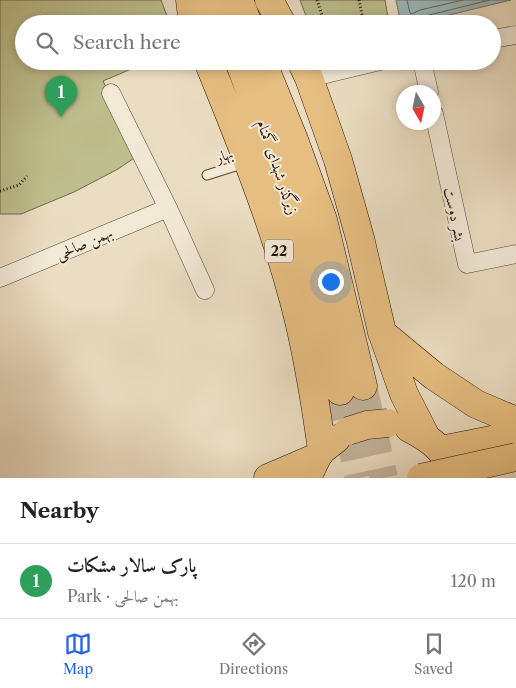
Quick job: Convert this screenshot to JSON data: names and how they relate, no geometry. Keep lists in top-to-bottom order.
{
  "streets": {
    "highway": ["زیرگذر شهدای گمنام", "22"],
    "street": ["بشر دوست", "بهمن صالحی"],
    "lane": ["بهار"]
  },
  "crossings": [
    ["بهار", "22"]
  ],
  "north": "bottom",
  "page": {
    "search": "Search here",
    "pins": "1",
    "heading": "Nearby",
    "list": [
      {
        "mark": "1",
        "name": "پارک سالار مشکات",
        "note": "Park · بهمن صالحی",
        "value": "120 m"
      }
    ],
    "nav": ["Map", "Directions", "Saved"]
  }
}
